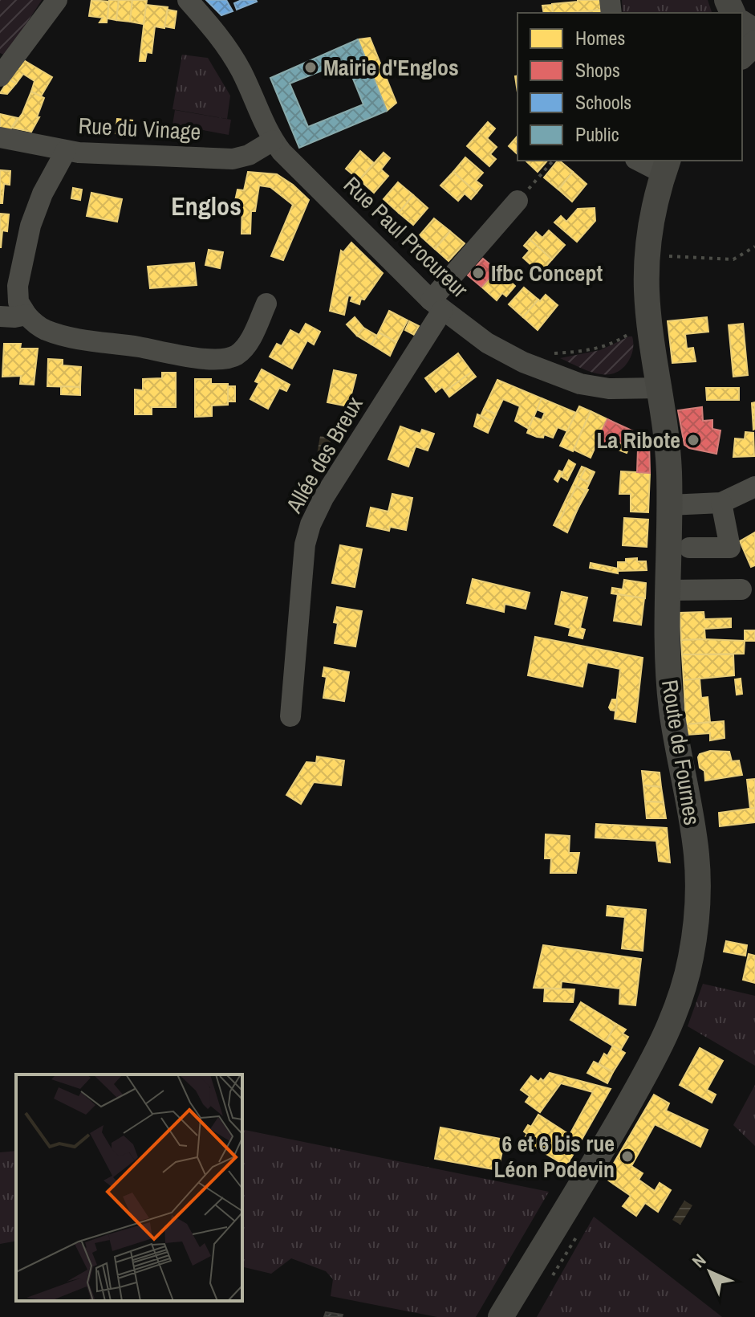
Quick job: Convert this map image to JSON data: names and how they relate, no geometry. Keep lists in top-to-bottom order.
{
  "streets": {
    "main road": ["Route de Fournes"],
    "street": ["Rue du Vinage", "Rue Paul Procureur", "Allée des Breux"]
  },
  "crossings": [
    ["Rue du Vinage", "Rue Paul Procureur"],
    ["Rue Paul Procureur", "Allée des Breux"],
    ["Rue Paul Procureur", "Route de Fournes"]
  ],
  "districts": ["Englos"],
  "places": [
    "Mairie d'Englos",
    "Ifbc Concept",
    "La Ribote",
    "6 et 6 bis rue Léon Podevin"
  ],
  "legend": [
    "Homes",
    "Shops",
    "Schools",
    "Public"
  ],
  "north": "top left"
}
